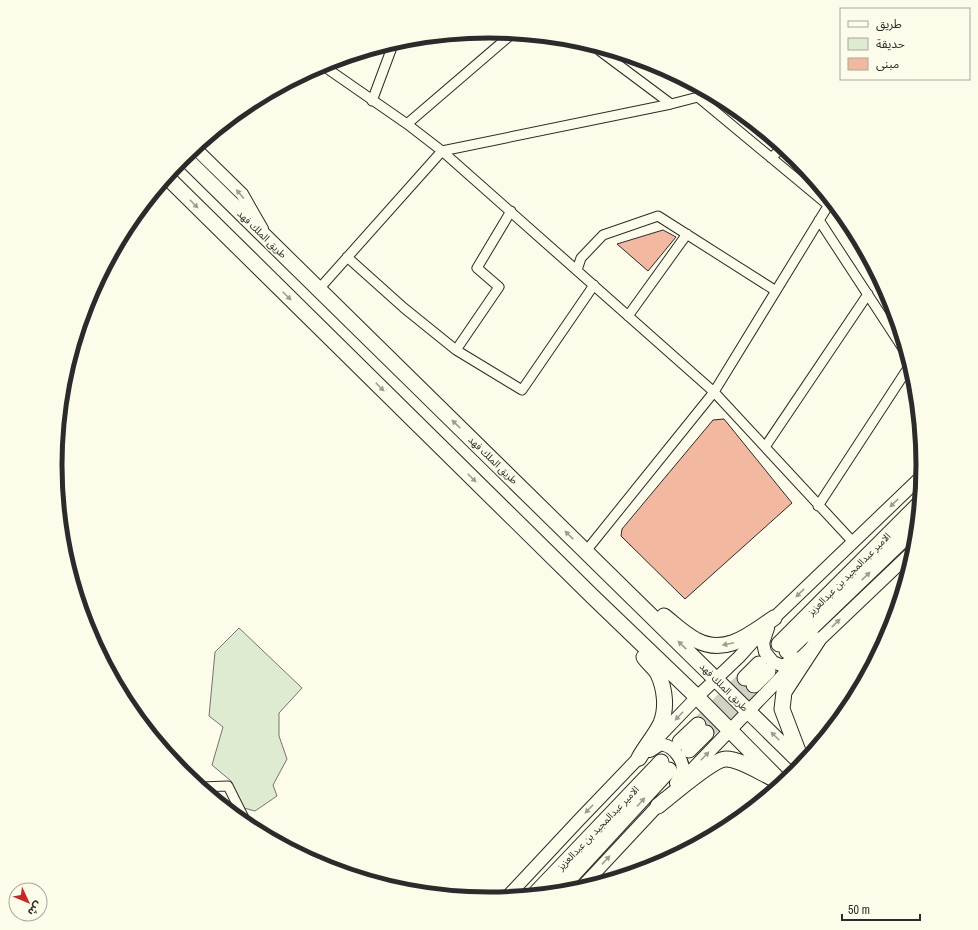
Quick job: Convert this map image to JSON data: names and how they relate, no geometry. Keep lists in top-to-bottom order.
{
  "streets": {
    "main road": ["طريق الملك فهد", "الامير عبدالمجيد بن عبدالعزيز"]
  },
  "legend": ["طريق", "حديقة", "مبنى"],
  "scale_bar": "50 m",
  "north": "bottom right"
}
